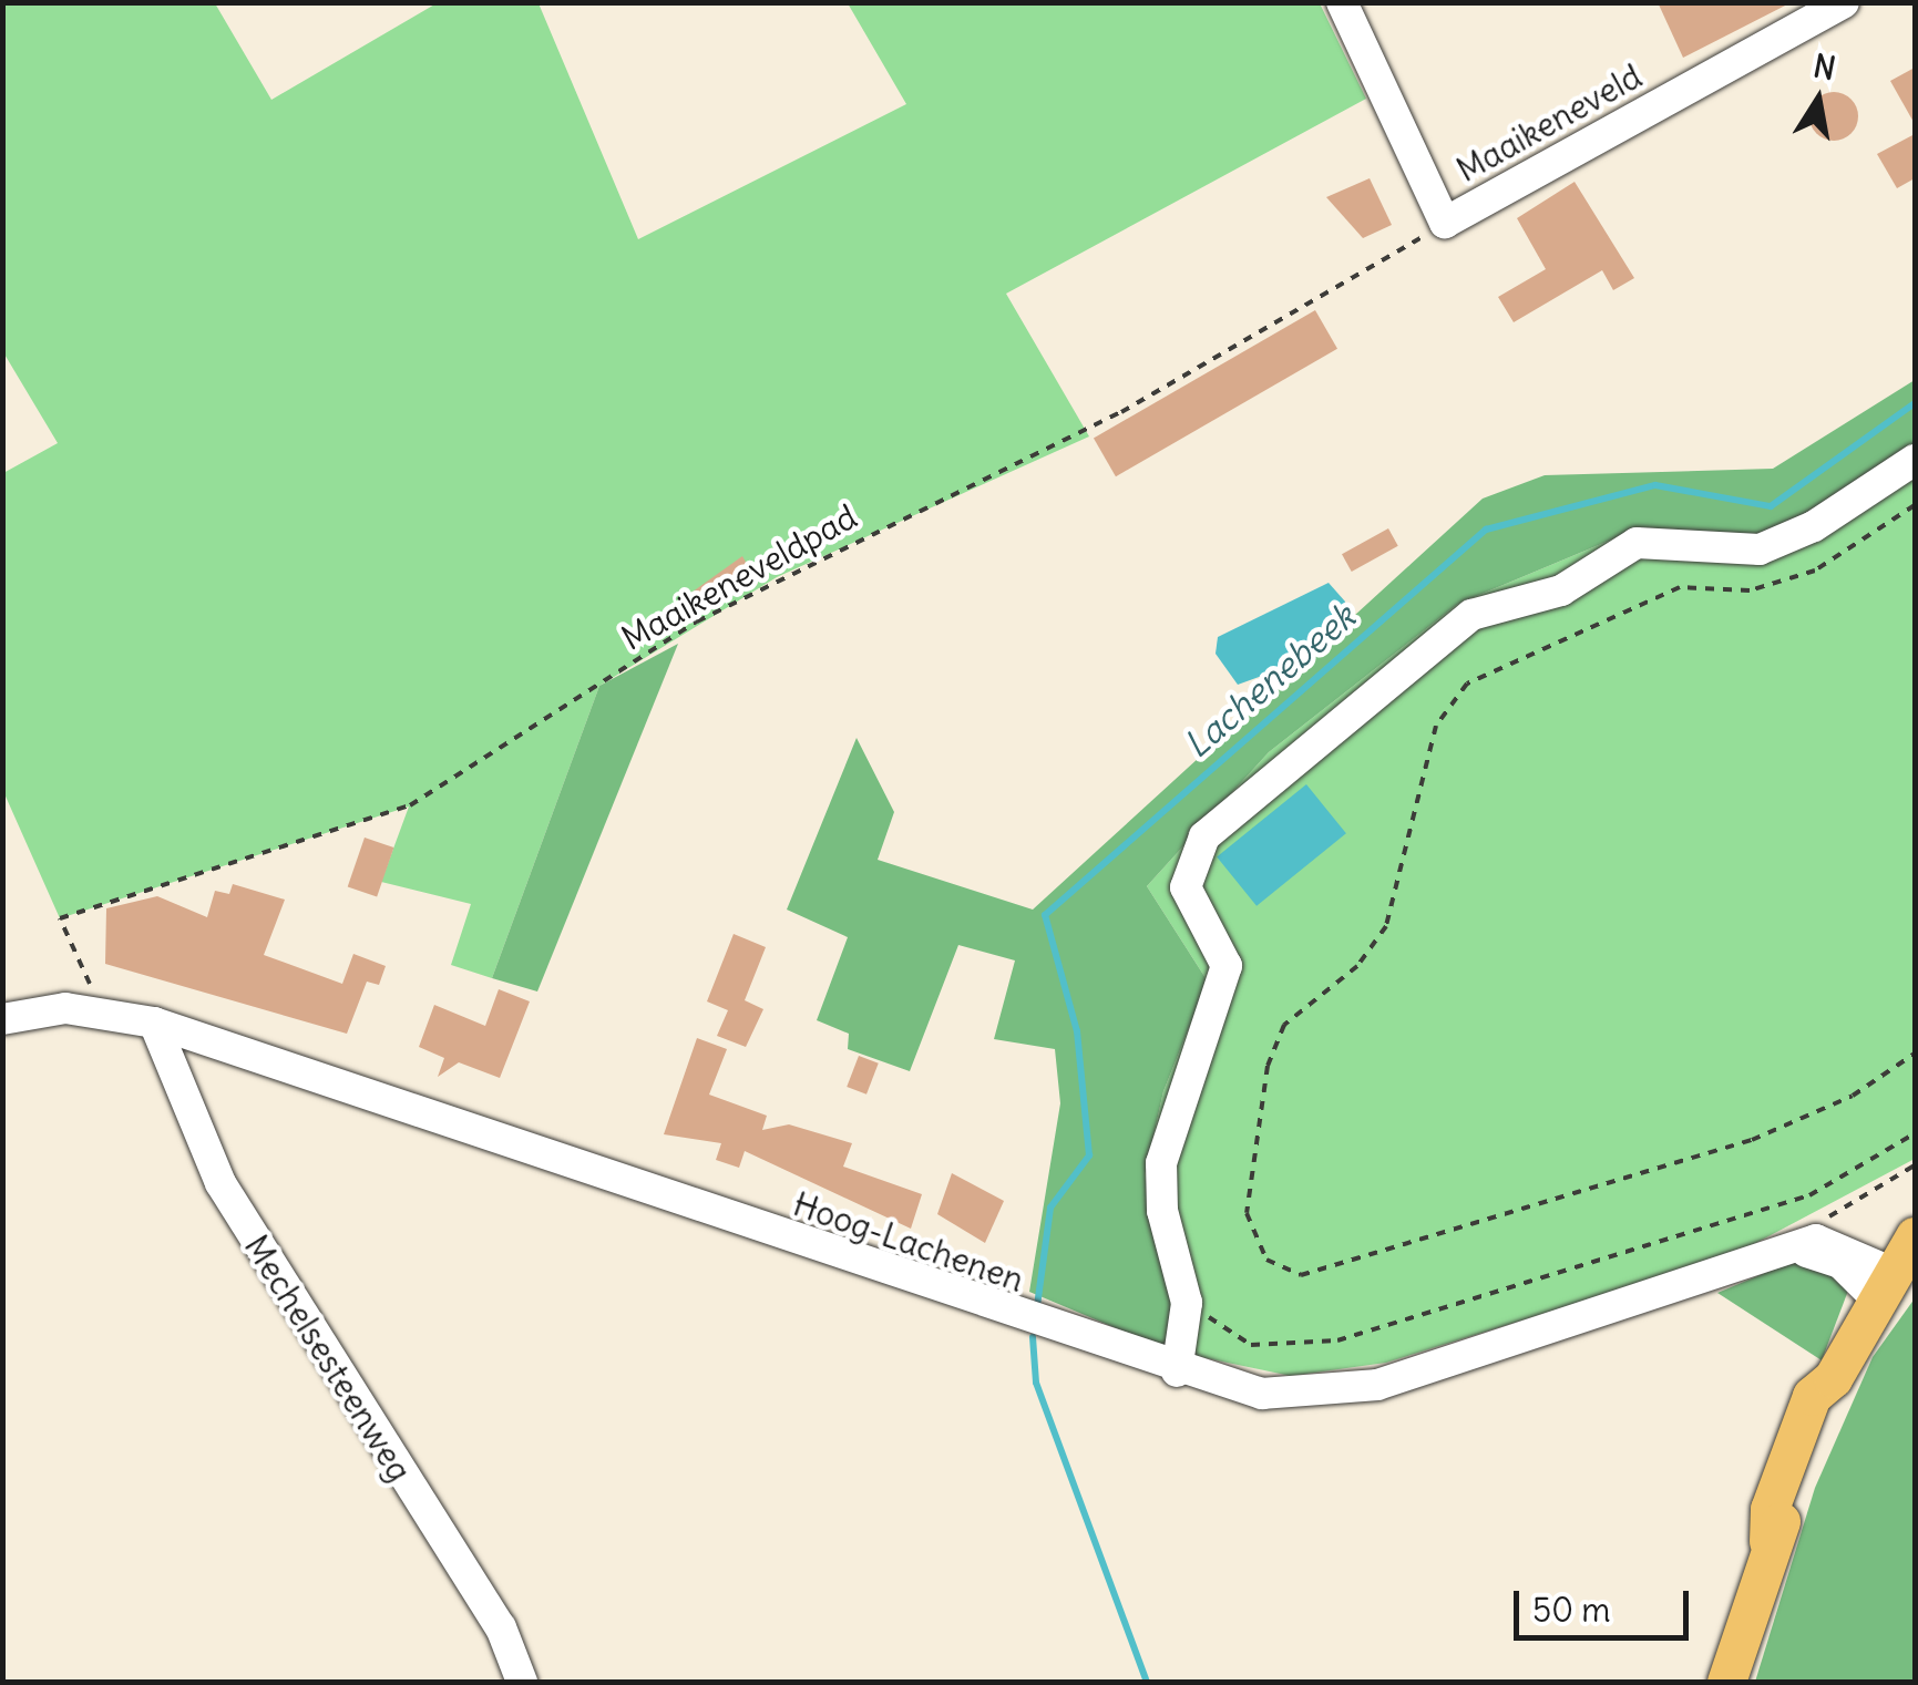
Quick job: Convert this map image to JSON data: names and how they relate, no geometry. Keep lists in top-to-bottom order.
{
  "streets": {
    "street": ["Maaikeneveld", "Hoog-Lachenen", "Mechelsesteenweg"],
    "path": ["Maaikeneveldpad"]
  },
  "crossings": [
    ["Maaikeneveld", "Maaikeneveldpad"],
    ["Hoog-Lachenen", "Mechelsesteenweg"]
  ],
  "water": ["Lachenebeek"],
  "scale_bar": "50 m",
  "north": "top"
}
